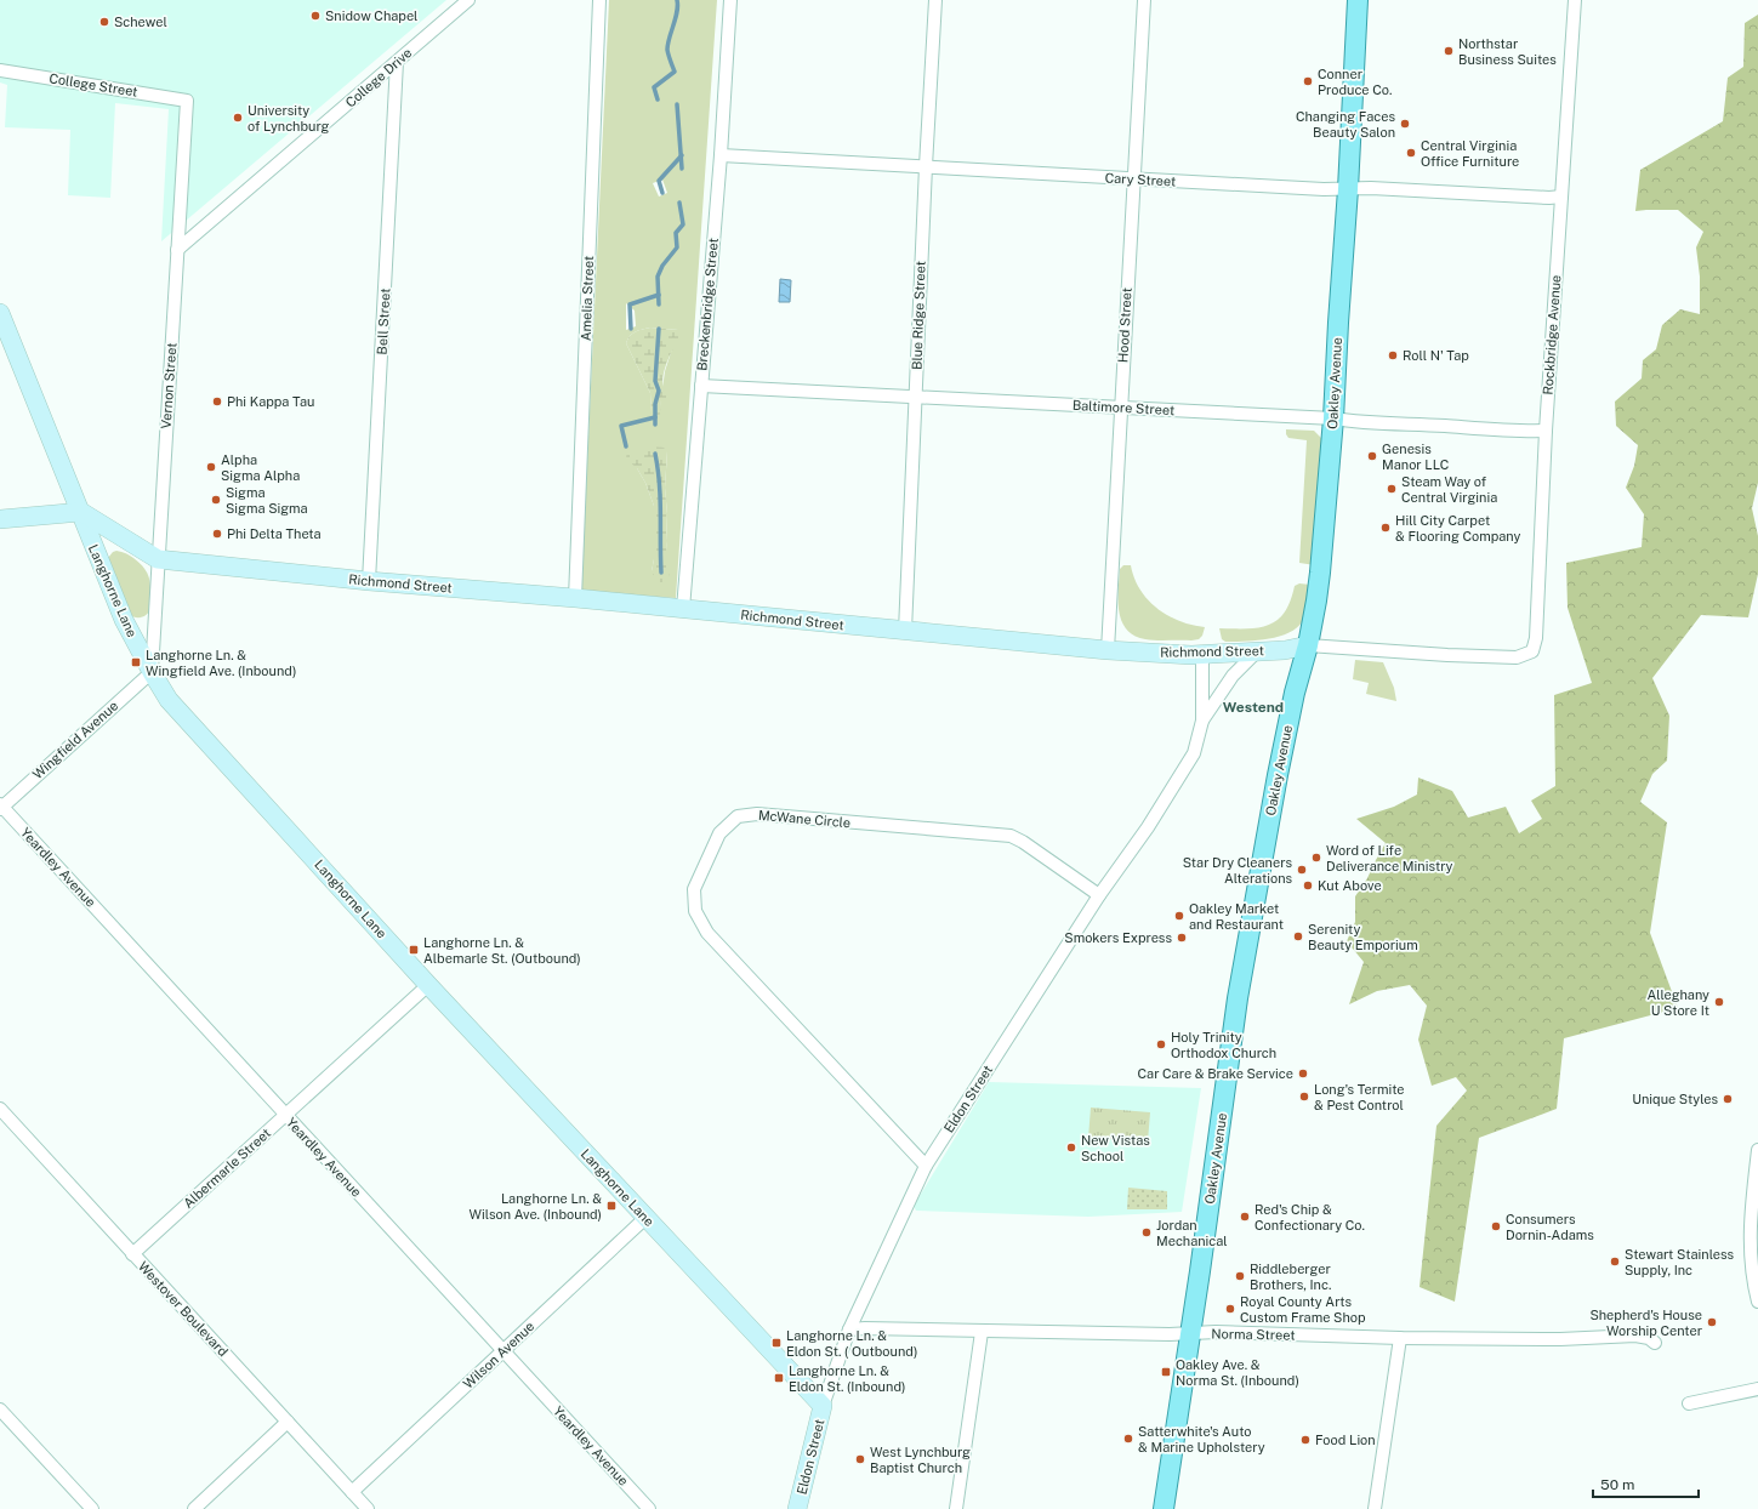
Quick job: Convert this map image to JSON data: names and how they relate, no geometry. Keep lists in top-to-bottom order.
{
  "streets": {
    "main road": ["Oakley Avenue"],
    "street": [
      "College Drive",
      "College Street",
      "Cary Street",
      "Amelia Street",
      "Breckenbridge Street",
      "Blue Ridge Street",
      "Bell Street",
      "Hood Street",
      "Rockbridge Avenue",
      "Vernon Street",
      "Baltimore Street",
      "Richmond Street",
      "Langhorne Lane",
      "Wingfield Avenue",
      "McWane Circle",
      "Yeardley Avenue",
      "Eldon Street",
      "Albermarle Street",
      "Westover Boulevard",
      "Norma Street",
      "Wilson Avenue"
    ]
  },
  "crossings": [
    ["College Drive", "Bell Street"],
    ["College Drive", "Vernon Street"],
    ["College Street", "Vernon Street"],
    ["Cary Street", "Breckenbridge Street"],
    ["Cary Street", "Blue Ridge Street"],
    ["Cary Street", "Hood Street"],
    ["Cary Street", "Rockbridge Avenue"],
    ["Cary Street", "Oakley Avenue"],
    ["Amelia Street", "Richmond Street"],
    ["Breckenbridge Street", "Baltimore Street"],
    ["Breckenbridge Street", "Richmond Street"],
    ["Blue Ridge Street", "Baltimore Street"],
    ["Blue Ridge Street", "Richmond Street"],
    ["Bell Street", "Richmond Street"],
    ["Hood Street", "Baltimore Street"],
    ["Hood Street", "Richmond Street"],
    ["Rockbridge Avenue", "Baltimore Street"],
    ["Rockbridge Avenue", "Richmond Street"],
    ["Oakley Avenue", "Baltimore Street"],
    ["Oakley Avenue", "Richmond Street"],
    ["Oakley Avenue", "Norma Street"],
    ["Vernon Street", "Richmond Street"],
    ["Vernon Street", "Langhorne Lane"],
    ["Vernon Street", "Wingfield Avenue"],
    ["Richmond Street", "Langhorne Lane"],
    ["Richmond Street", "Eldon Street"],
    ["Langhorne Lane", "Wingfield Avenue"],
    ["Langhorne Lane", "Eldon Street"],
    ["Langhorne Lane", "Albermarle Street"],
    ["Langhorne Lane", "Wilson Avenue"],
    ["Wingfield Avenue", "Yeardley Avenue"],
    ["McWane Circle", "Eldon Street"],
    ["Yeardley Avenue", "Albermarle Street"],
    ["Yeardley Avenue", "Wilson Avenue"],
    ["Eldon Street", "Norma Street"],
    ["Albermarle Street", "Westover Boulevard"],
    ["Westover Boulevard", "Wilson Avenue"]
  ],
  "districts": ["Westend"],
  "places": {
    "other": [
      "Snidow Chapel",
      "Schewel",
      "Northstar Business Suites",
      "Conner Produce Co.",
      "University of Lynchburg",
      "Changing Faces Beauty Salon",
      "Central Virginia Office Furniture",
      "Roll N' Tap",
      "Phi Kappa Tau",
      "Genesis Manor LLC",
      "Alpha Sigma Alpha",
      "Steam Way of Central Virginia",
      "Sigma Sigma Sigma",
      "Hill City Carpet & Flooring Company",
      "Phi Delta Theta",
      "Word of Life Deliverance Ministry",
      "Star Dry Cleaners Alterations",
      "Kut Above",
      "Oakley Market and Restaurant",
      "Serenity Beauty Emporium",
      "Smokers Express",
      "Alleghany U Store It",
      "Holy Trinity Orthodox Church",
      "Car Care & Brake Service",
      "Long's Termite & Pest Control",
      "Unique Styles",
      "New Vistas School",
      "Red's Chip & Confectionary Co.",
      "Consumers Dornin-Adams",
      "Jordan Mechanical",
      "Stewart Stainless Supply, Inc",
      "Riddleberger Brothers, Inc.",
      "Royal County Arts Custom Frame Shop",
      "Shepherd's House Worship Center",
      "Satterwhite's Auto & Marine Upholstery",
      "Food Lion",
      "West Lynchburg Baptist Church"
    ],
    "transit": [
      "Langhorne Ln. & Wingfield Ave. (Inbound)",
      "Langhorne Ln. & Albemarle St. (Outbound)",
      "Langhorne Ln. & Wilson Ave. (Inbound)",
      "Langhorne Ln. & Eldon St. ( Outbound)",
      "Oakley Ave. & Norma St. (Inbound)",
      "Langhorne Ln. & Eldon St. (Inbound)"
    ]
  },
  "scale_bar": "50 m"
}
